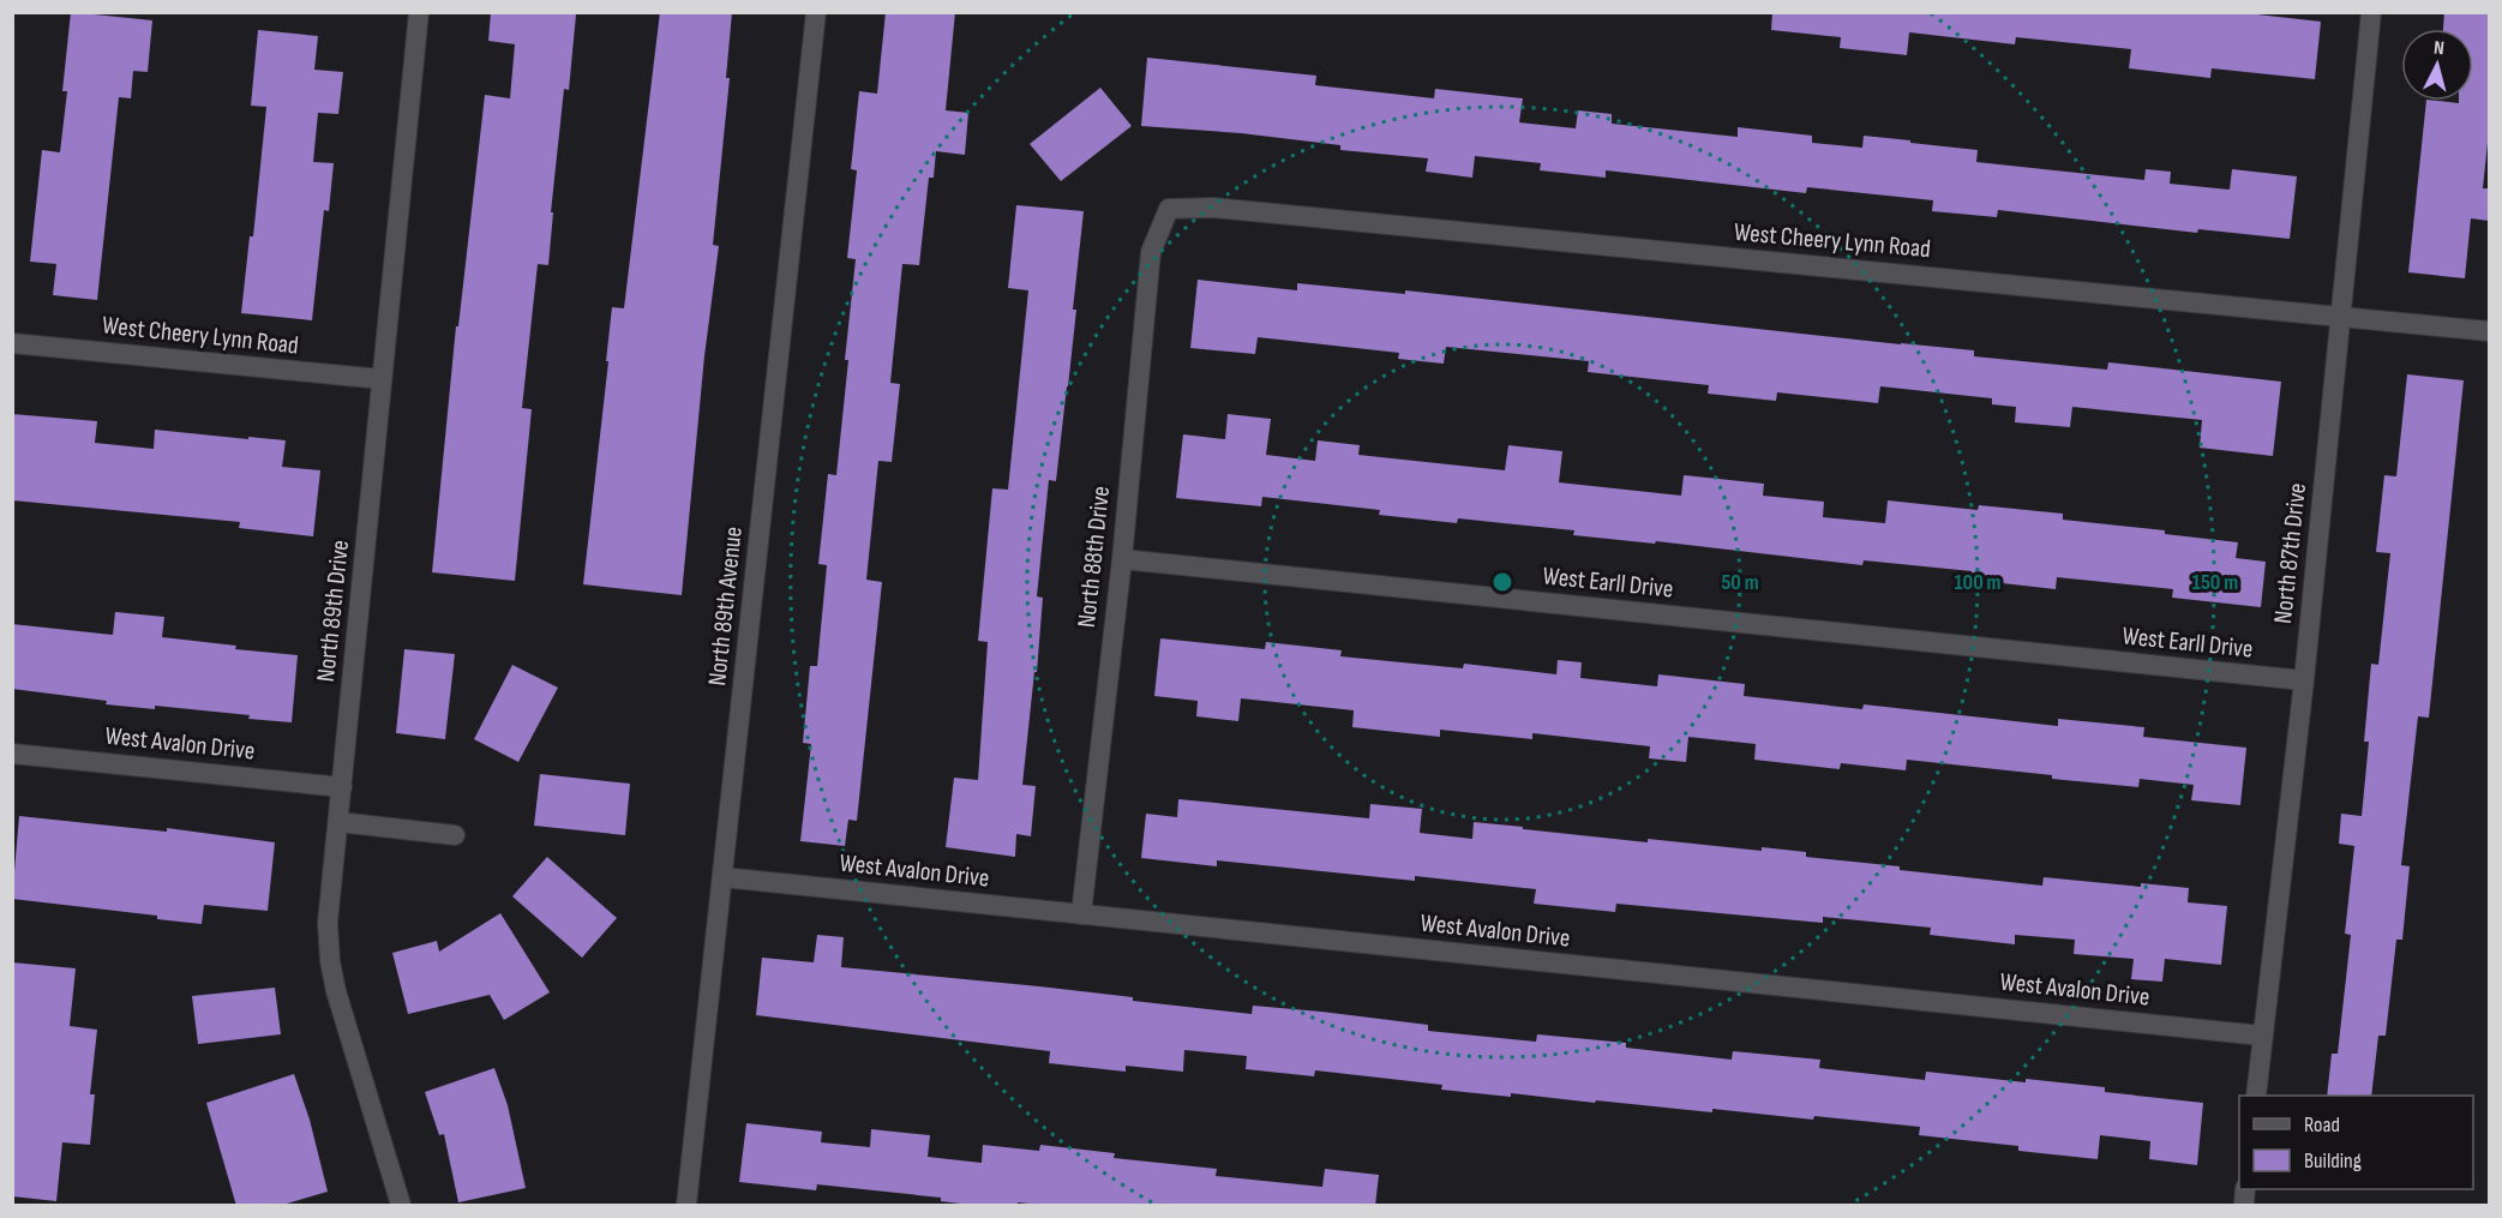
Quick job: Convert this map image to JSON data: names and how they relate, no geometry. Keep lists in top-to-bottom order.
{
  "streets": {
    "street": [
      "West Cheery Lynn Road",
      "North 87th Drive",
      "North 88th Drive",
      "West Earll Drive",
      "North 89th Avenue",
      "North 89th Drive",
      "West Avalon Drive"
    ]
  },
  "crossings": [
    ["West Cheery Lynn Road", "North 87th Drive"],
    ["West Cheery Lynn Road", "North 88th Drive"],
    ["West Cheery Lynn Road", "North 89th Drive"],
    ["North 87th Drive", "West Earll Drive"],
    ["North 87th Drive", "West Avalon Drive"],
    ["North 88th Drive", "West Earll Drive"],
    ["North 88th Drive", "West Avalon Drive"],
    ["North 89th Avenue", "West Avalon Drive"],
    ["North 89th Drive", "West Avalon Drive"]
  ],
  "legend": ["Road", "Building"],
  "north": "top",
  "rings": ["50 m", "100 m", "150 m"]
}
